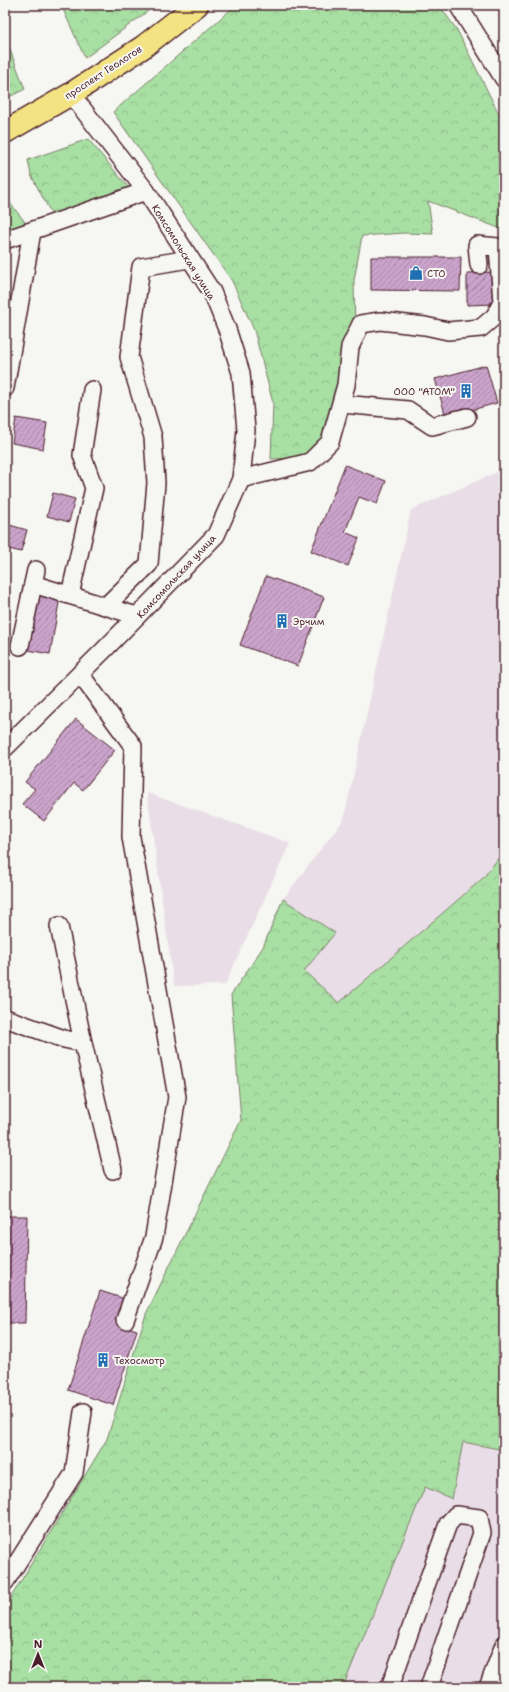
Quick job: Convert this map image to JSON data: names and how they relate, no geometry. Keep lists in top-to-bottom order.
{
  "streets": {
    "main road": ["проспект Геологов"],
    "street": ["Комсомольская улица"]
  },
  "crossings": [
    ["проспект Геологов", "Комсомольская улица"]
  ],
  "places": {
    "shop": ["СТО"],
    "building": ["ООО \"АТОМ\"", "Эрчим", "Техосмотр"]
  },
  "north": "top"
}
